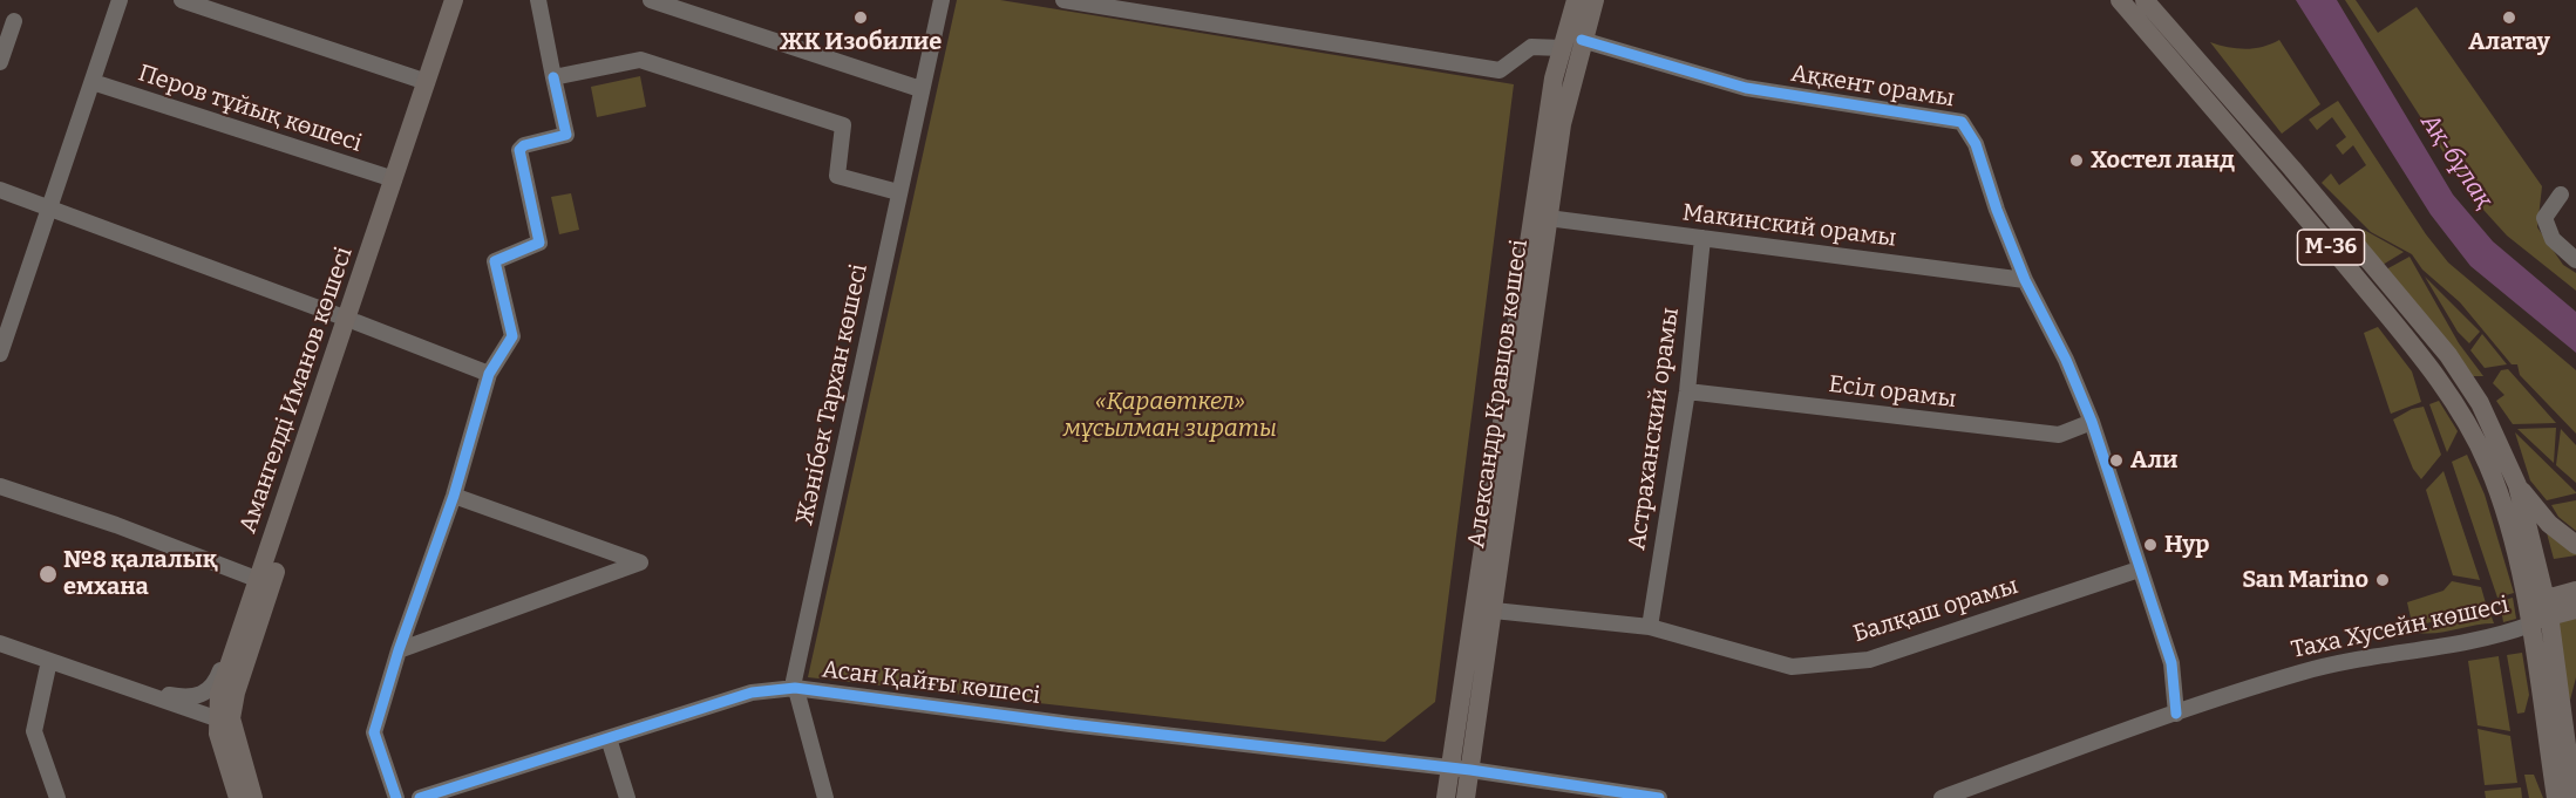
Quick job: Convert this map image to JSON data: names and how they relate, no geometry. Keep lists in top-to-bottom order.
{
  "streets": {
    "main road": [
      "M-36",
      "Амангелді Иманов көшесі",
      "Александр Кравцов көшесі",
      "Таха Хусейн көшесі"
    ],
    "street": [
      "Ақкент орамы",
      "Перов тұйық көшесі",
      "Макинский орамы",
      "Есіл орамы",
      "Жәнібек Тархан көшесі",
      "Астраханский орамы",
      "Балқаш орамы",
      "Асан Қайғы көшесі"
    ]
  },
  "crossings": [
    ["Ақкент орамы", "Макинский орамы"],
    ["Ақкент орамы", "Есіл орамы"],
    ["Ақкент орамы", "Александр Кравцов көшесі"],
    ["Ақкент орамы", "Балқаш орамы"],
    ["Ақкент орамы", "Таха Хусейн көшесі"],
    ["Перов тұйық көшесі", "Амангелді Иманов көшесі"],
    ["Макинский орамы", "Александр Кравцов көшесі"],
    ["Макинский орамы", "Астраханский орамы"],
    ["M-36", "Таха Хусейн көшесі"],
    ["Есіл орамы", "Астраханский орамы"],
    ["Александр Кравцов көшесі", "Балқаш орамы"],
    ["Александр Кравцов көшесі", "Асан Қайғы көшесі"],
    ["Жәнібек Тархан көшесі", "Асан Қайғы көшесі"],
    ["Астраханский орамы", "Балқаш орамы"]
  ],
  "water": ["Ақ-бұлақ"],
  "parks": ["«Қараөткел» мұсылман зираты"],
  "places": [
    "ЖК Изобилие",
    "Алатау",
    "Хостел ланд",
    "Али",
    "Нур",
    "№8 қалалық емхана",
    "San Marino"
  ]
}
